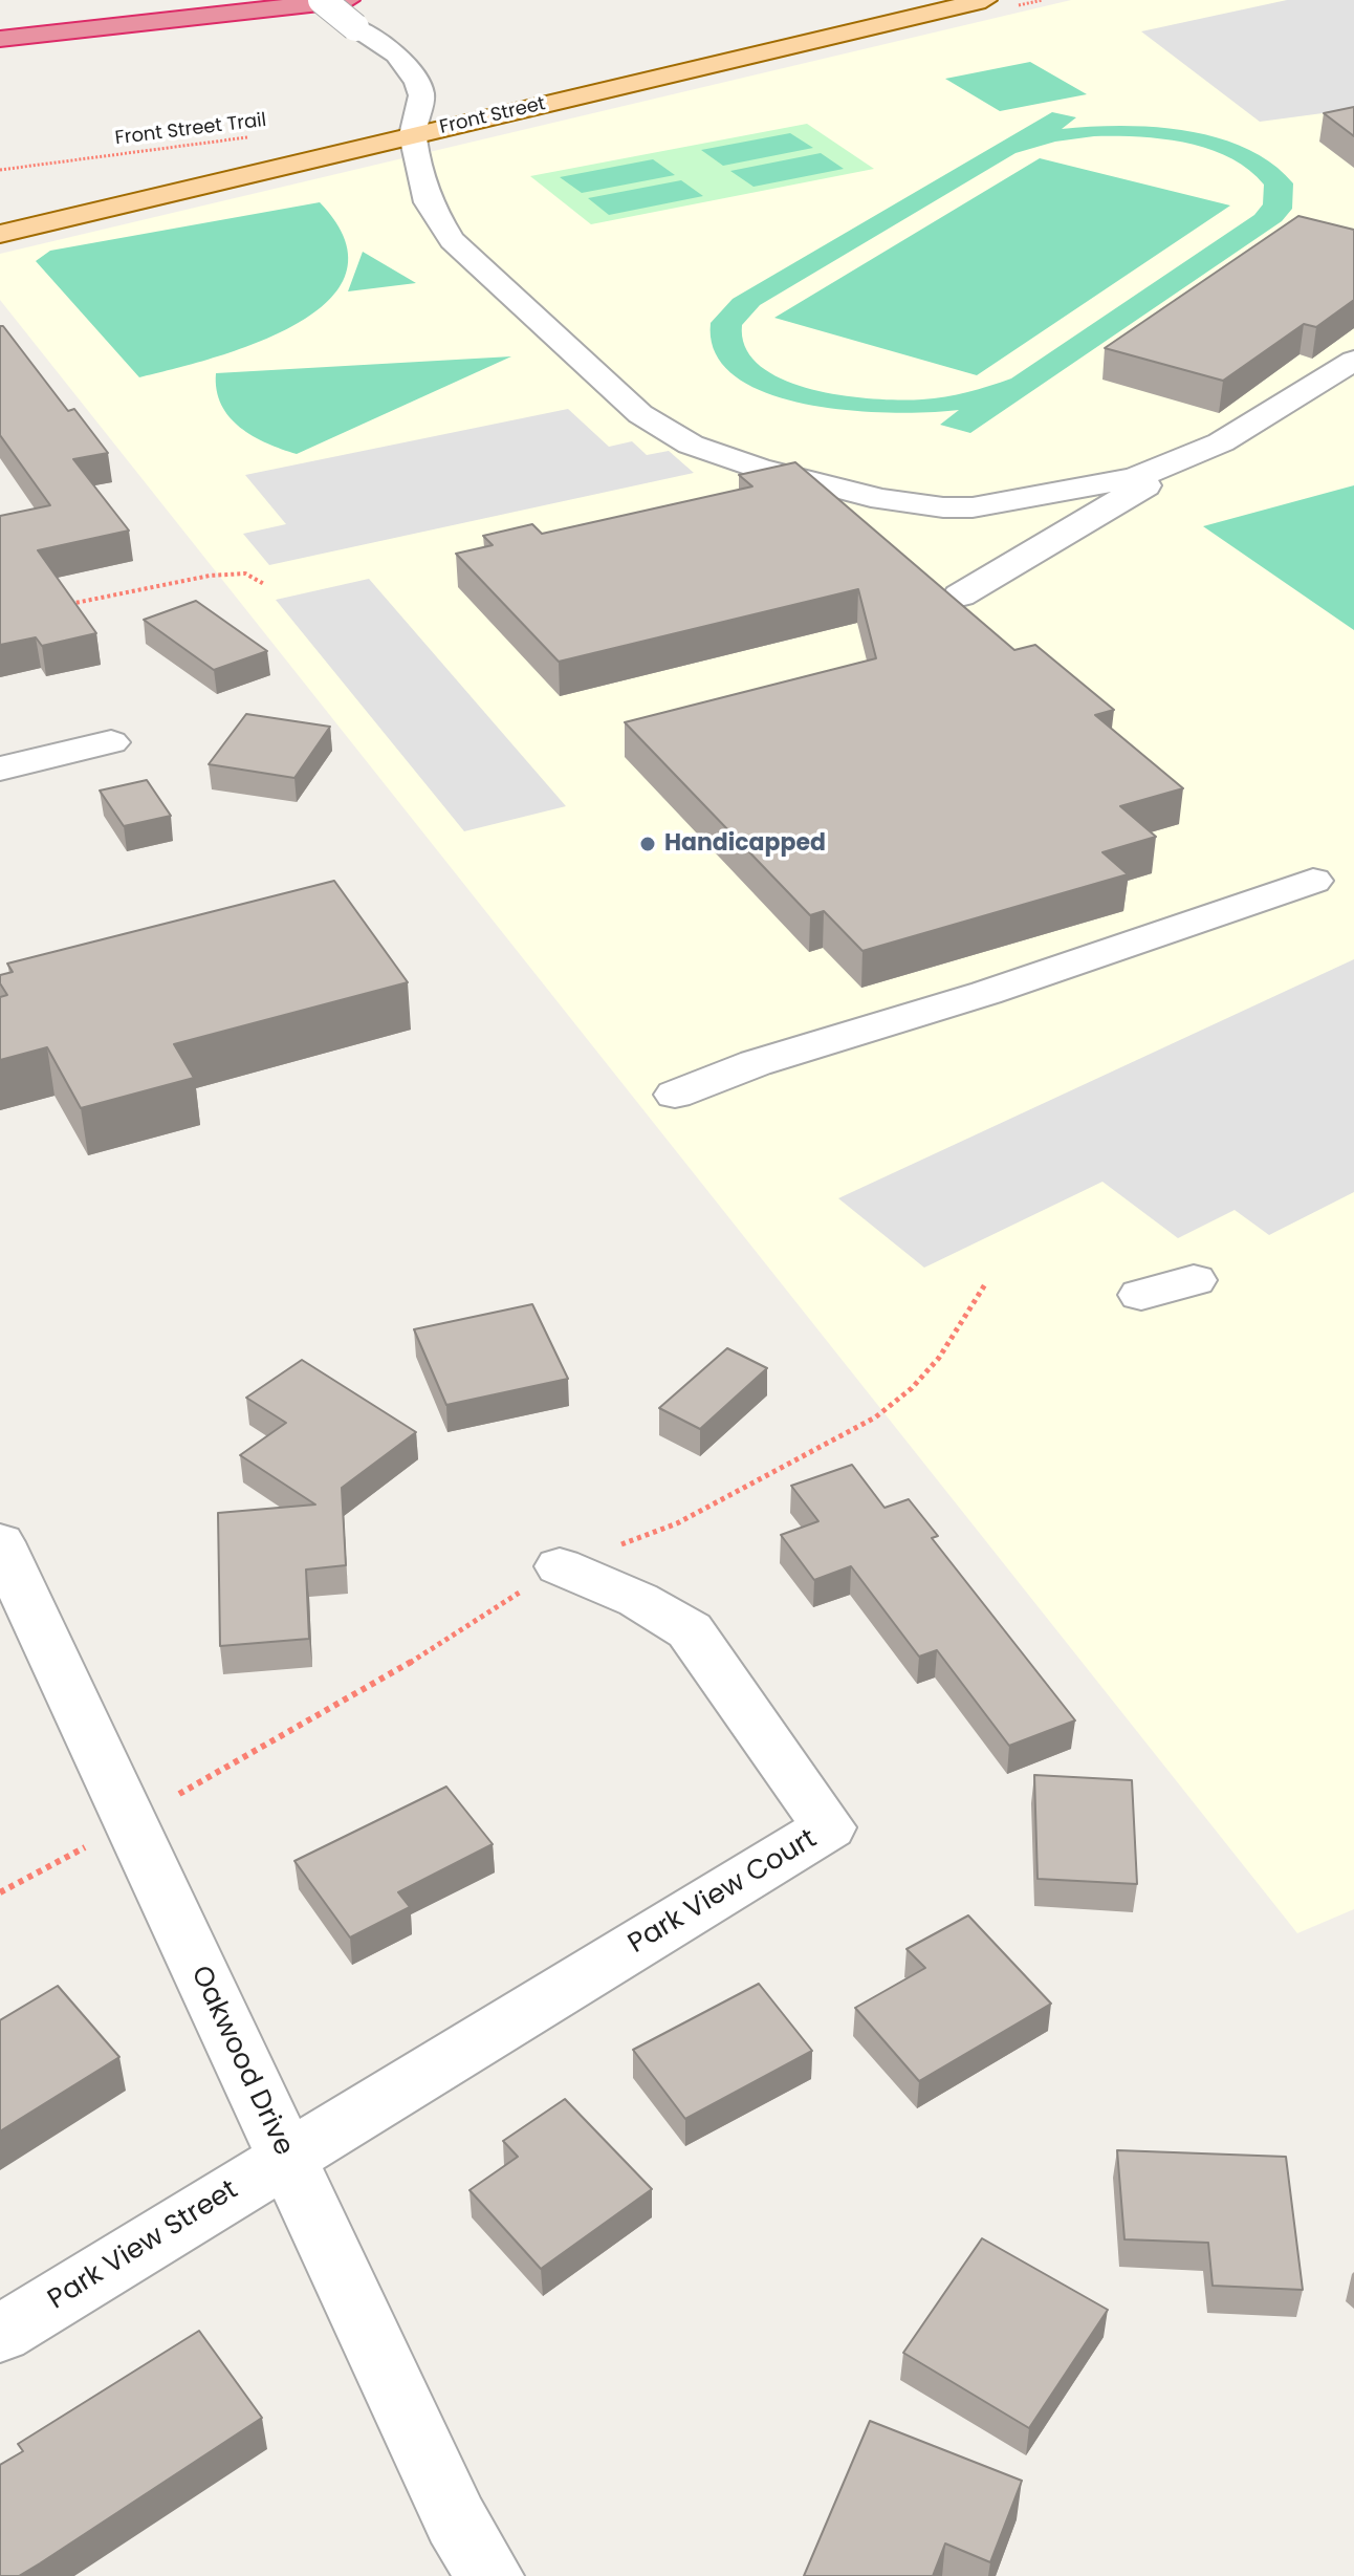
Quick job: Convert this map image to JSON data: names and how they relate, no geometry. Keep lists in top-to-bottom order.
{
  "streets": {
    "main road": ["Front Street"],
    "street": ["Park View Court", "Oakwood Drive", "Park View Street"],
    "path": ["Front Street Trail"]
  },
  "crossings": [
    ["Park View Court", "Oakwood Drive"],
    ["Park View Court", "Park View Street"],
    ["Oakwood Drive", "Park View Street"]
  ],
  "places": ["Handicapped"]
}
